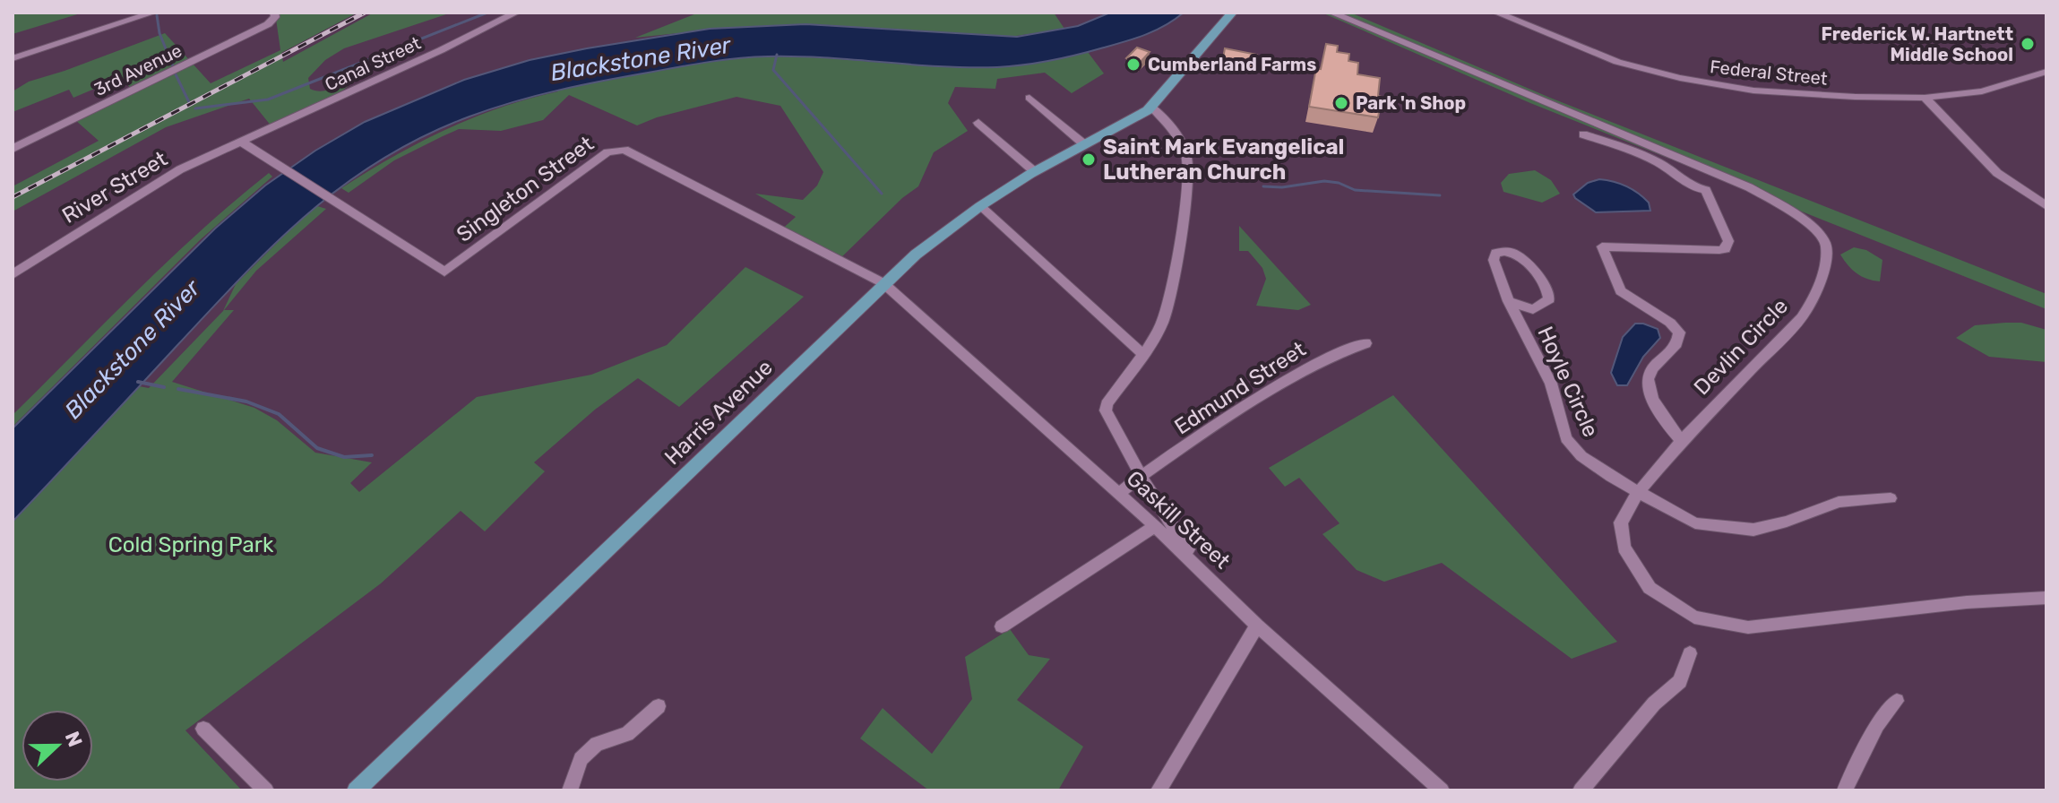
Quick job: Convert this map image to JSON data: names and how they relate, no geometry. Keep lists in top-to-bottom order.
{
  "streets": {
    "main road": ["Harris Avenue"],
    "street": [
      "Canal Street",
      "3rd Avenue",
      "Federal Street",
      "River Street",
      "Singleton Street",
      "Devlin Circle",
      "Hoyle Circle",
      "Edmund Street",
      "Gaskill Street"
    ]
  },
  "crossings": [
    ["Canal Street", "River Street"],
    ["Canal Street", "Singleton Street"],
    ["River Street", "Singleton Street"],
    ["Singleton Street", "Harris Avenue"],
    ["Singleton Street", "Gaskill Street"],
    ["Devlin Circle", "Hoyle Circle"],
    ["Edmund Street", "Gaskill Street"],
    ["Harris Avenue", "Gaskill Street"]
  ],
  "water": ["Blackstone River"],
  "parks": ["Cold Spring Park"],
  "places": [
    "Frederick W. Hartnett Middle School",
    "Cumberland Farms",
    "Park 'n Shop",
    "Saint Mark Evangelical Lutheran Church"
  ],
  "north": "right"
}
